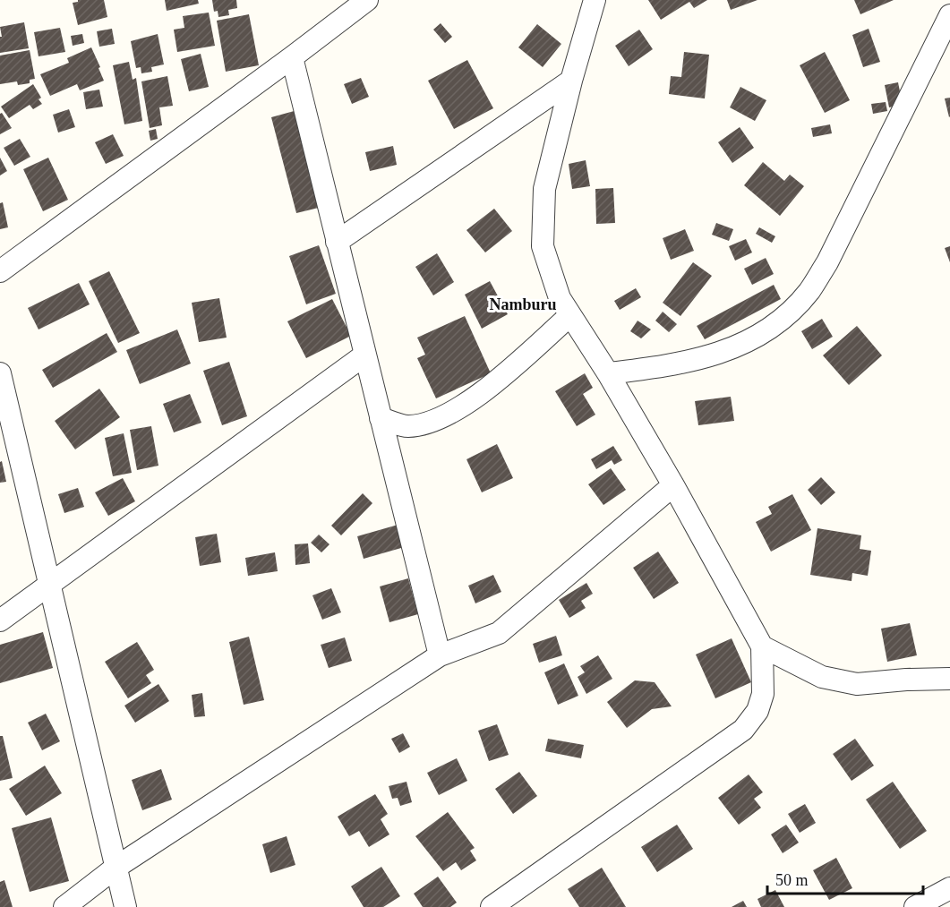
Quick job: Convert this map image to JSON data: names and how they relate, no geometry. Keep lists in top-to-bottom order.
{
  "districts": ["Namburu"],
  "scale_bar": "50 m"
}
